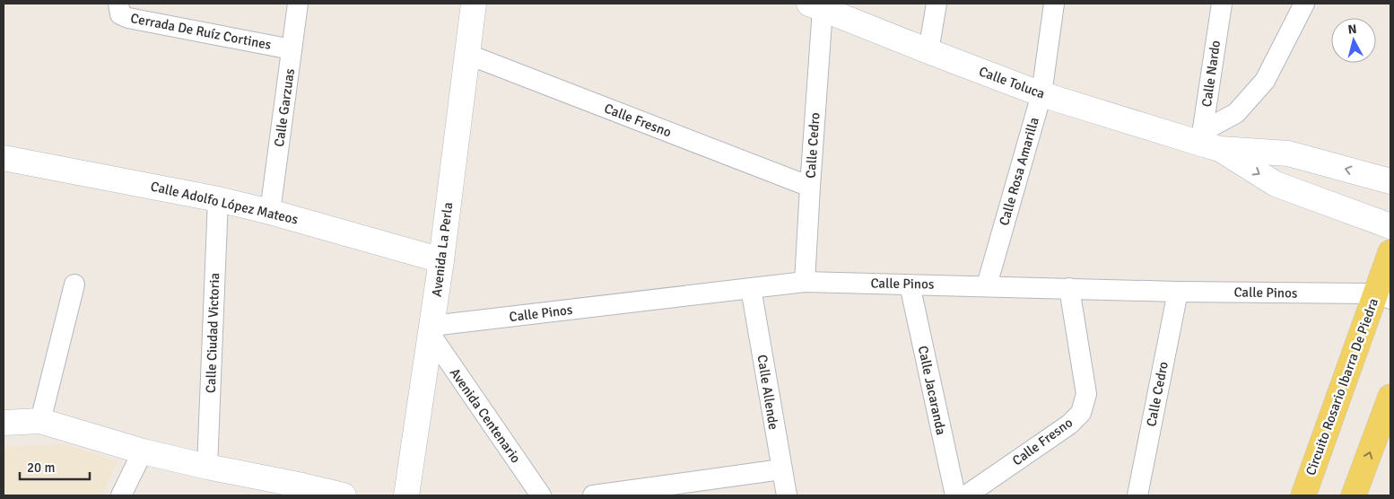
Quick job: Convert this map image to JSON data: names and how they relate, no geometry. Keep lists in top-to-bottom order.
{
  "streets": {
    "main road": [
      "Calle Toluca",
      "Calle Adolfo López Mateos",
      "Avenida La Perla",
      "Circuito Rosario Ibarra De Piedra"
    ],
    "street": [
      "Cerrada De Ruíz Cortines",
      "Calle Nardo",
      "Calle Garzuas",
      "Calle Fresno",
      "Calle Cedro",
      "Calle Rosa Amarilla",
      "Calle Pinos",
      "Calle Ciudad Victoria",
      "Calle Jacaranda",
      "Calle Allende",
      "Avenida Centenario"
    ]
  },
  "crossings": [
    ["Cerrada De Ruíz Cortines", "Calle Garzuas"],
    ["Calle Nardo", "Calle Toluca"],
    ["Calle Toluca", "Calle Cedro"],
    ["Calle Toluca", "Calle Rosa Amarilla"],
    ["Calle Garzuas", "Calle Adolfo López Mateos"],
    ["Calle Fresno", "Calle Cedro"],
    ["Calle Fresno", "Avenida La Perla"],
    ["Calle Fresno", "Calle Pinos"],
    ["Calle Cedro", "Calle Pinos"],
    ["Calle Rosa Amarilla", "Calle Pinos"],
    ["Calle Adolfo López Mateos", "Avenida La Perla"],
    ["Calle Adolfo López Mateos", "Calle Ciudad Victoria"],
    ["Avenida La Perla", "Calle Pinos"],
    ["Avenida La Perla", "Avenida Centenario"],
    ["Calle Pinos", "Circuito Rosario Ibarra De Piedra"],
    ["Calle Pinos", "Calle Jacaranda"],
    ["Calle Pinos", "Calle Allende"],
    ["Calle Pinos", "Avenida Centenario"]
  ],
  "scale_bar": "20 m",
  "north": "top"
}
